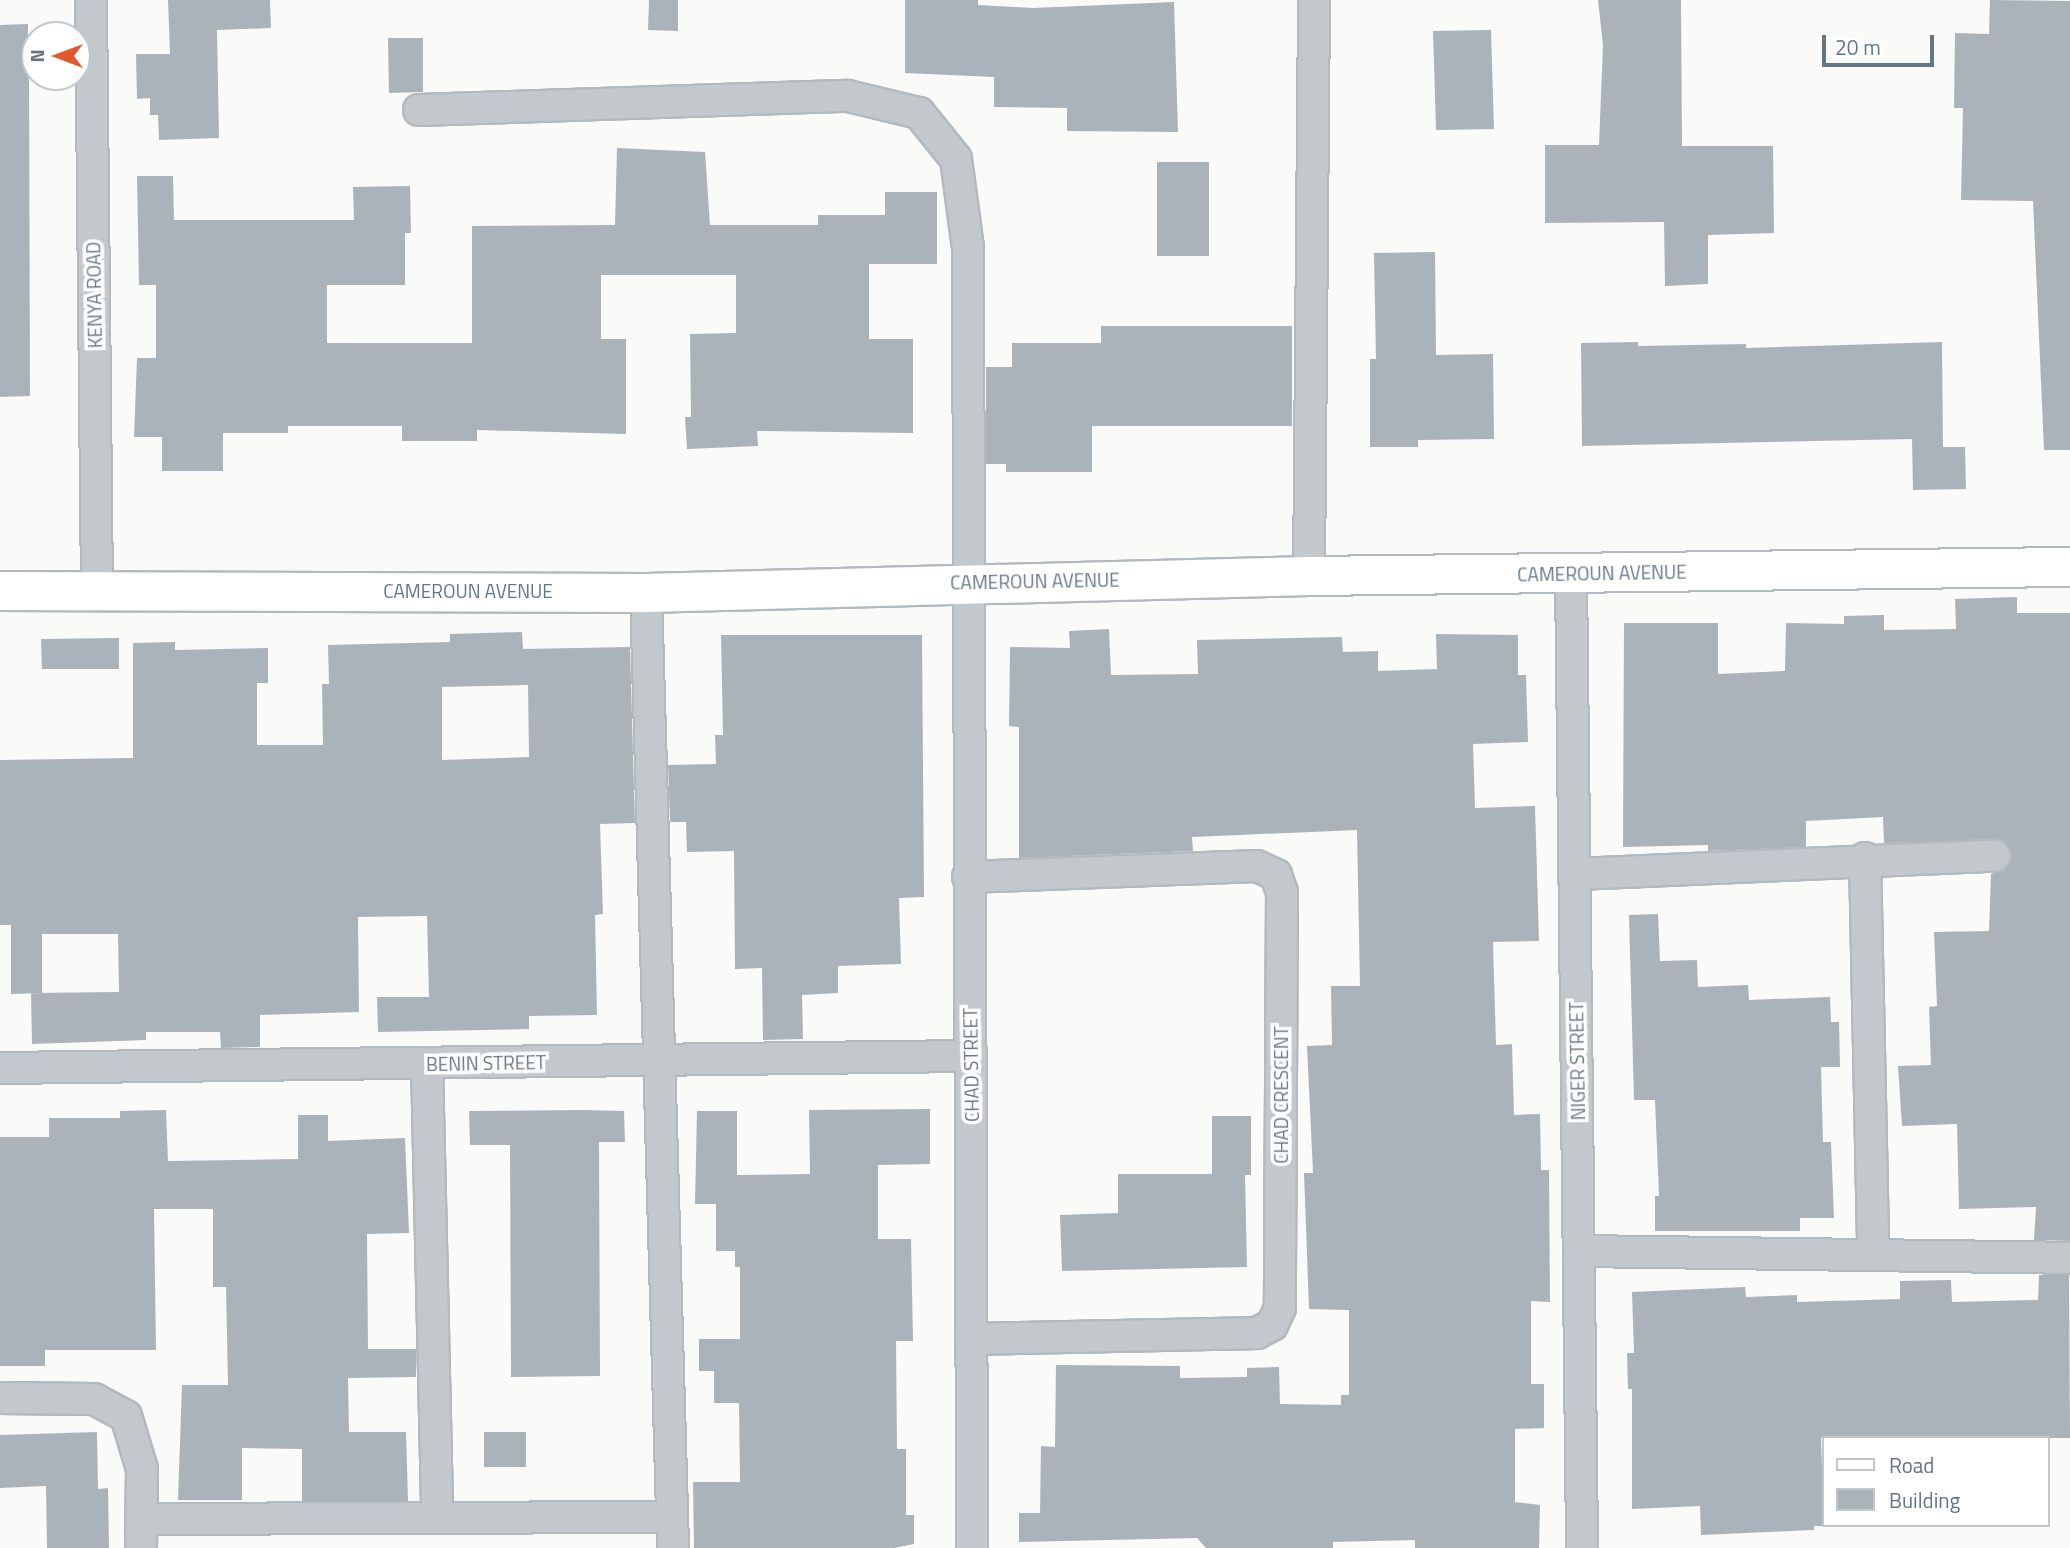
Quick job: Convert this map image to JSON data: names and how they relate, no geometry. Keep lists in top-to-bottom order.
{
  "streets": {
    "street": [
      "KENYA ROAD",
      "CAMEROUN AVENUE",
      "NIGER STREET",
      "BENIN STREET",
      "CHAD STREET",
      "CHAD CRESCENT"
    ]
  },
  "crossings": [
    ["KENYA ROAD", "CAMEROUN AVENUE"],
    ["CAMEROUN AVENUE", "NIGER STREET"],
    ["CAMEROUN AVENUE", "CHAD STREET"],
    ["BENIN STREET", "CHAD STREET"],
    ["CHAD STREET", "CHAD CRESCENT"]
  ],
  "legend": ["Road", "Building"],
  "scale_bar": "20 m",
  "north": "left"
}
